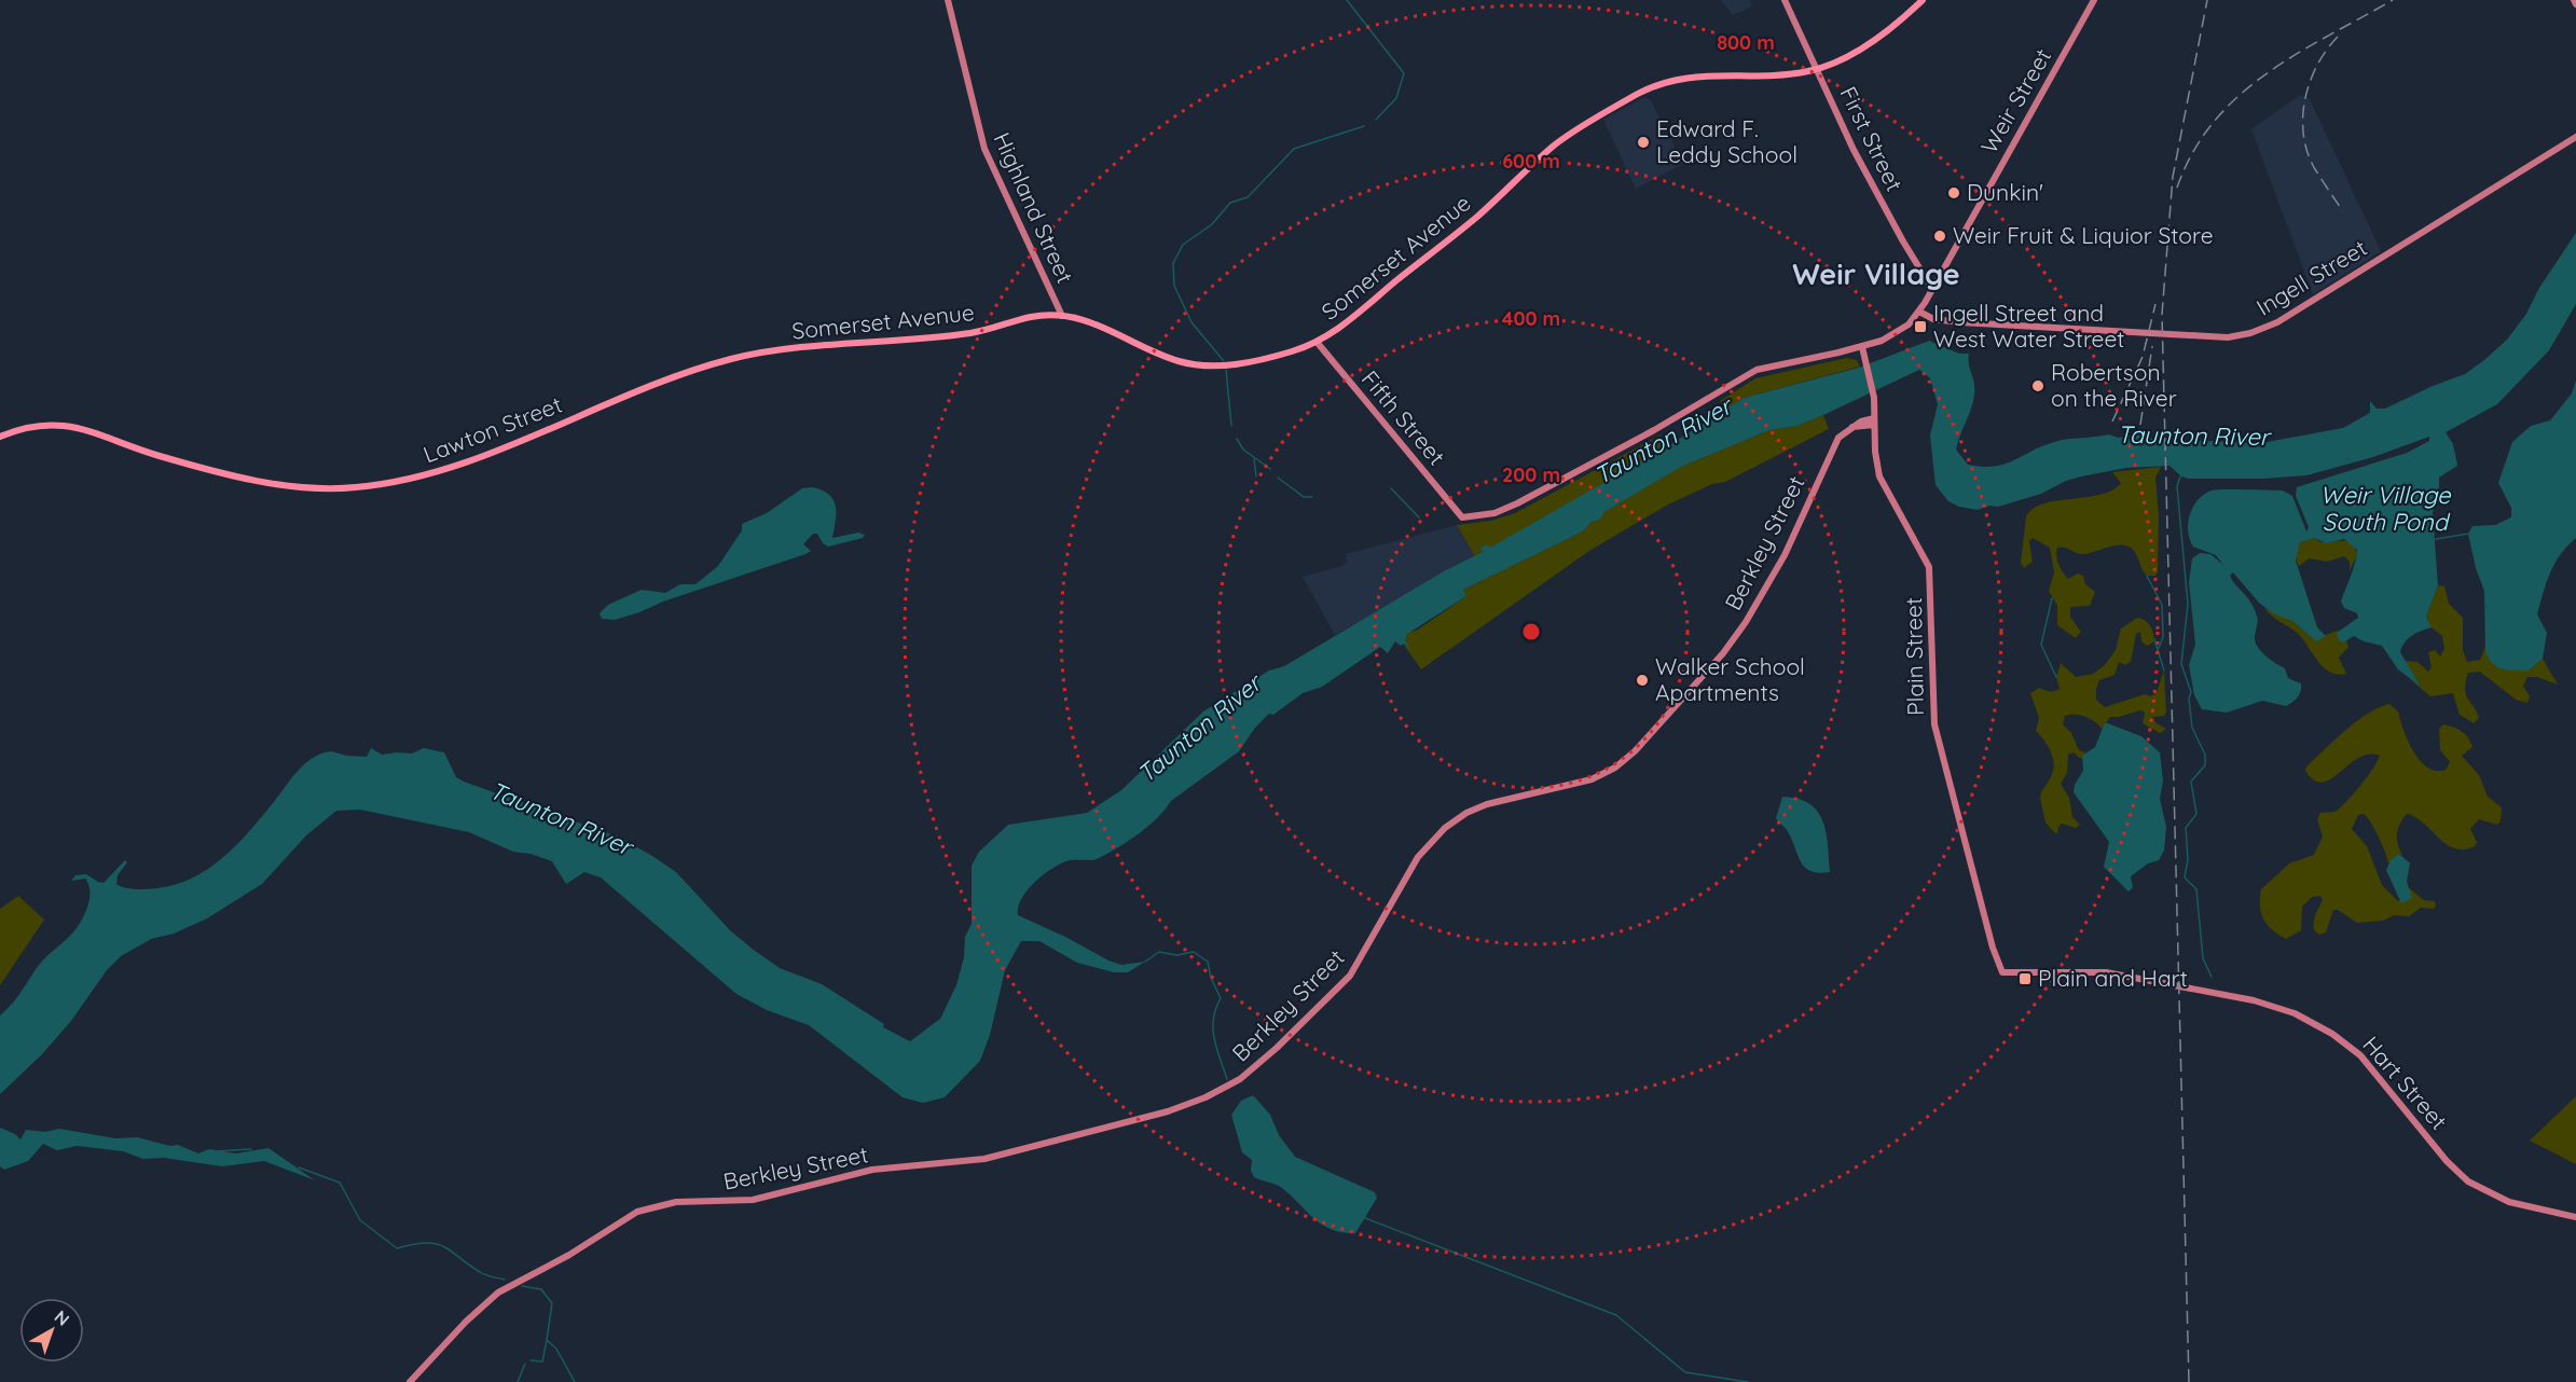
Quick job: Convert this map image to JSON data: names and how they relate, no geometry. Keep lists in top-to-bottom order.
{
  "streets": {
    "main road": [
      "Weir Street",
      "First Street",
      "Highland Street",
      "Somerset Avenue",
      "Ingell Street",
      "Fifth Street",
      "Lawton Street",
      "Berkley Street",
      "Plain Street",
      "Hart Street"
    ]
  },
  "crossings": [
    ["Weir Street", "First Street"],
    ["Weir Street", "Ingell Street"],
    ["Weir Street", "Fifth Street"],
    ["Weir Street", "Plain Street"],
    ["First Street", "Somerset Avenue"],
    ["Highland Street", "Somerset Avenue"],
    ["Somerset Avenue", "Fifth Street"],
    ["Somerset Avenue", "Lawton Street"],
    ["Berkley Street", "Plain Street"],
    ["Plain Street", "Hart Street"]
  ],
  "districts": ["Weir Village"],
  "water": ["Taunton River", "Weir Village South Pond"],
  "places": {
    "other": [
      "Edward F. Leddy School",
      "Dunkin'",
      "Weir Fruit & Liquior Store",
      "Robertson on the River",
      "Walker School Apartments"
    ],
    "transit": ["Ingell Street and West Water Street", "Plain and Hart"]
  },
  "north": "top right",
  "rings": [
    "800 m",
    "600 m",
    "400 m",
    "200 m"
  ]
}
